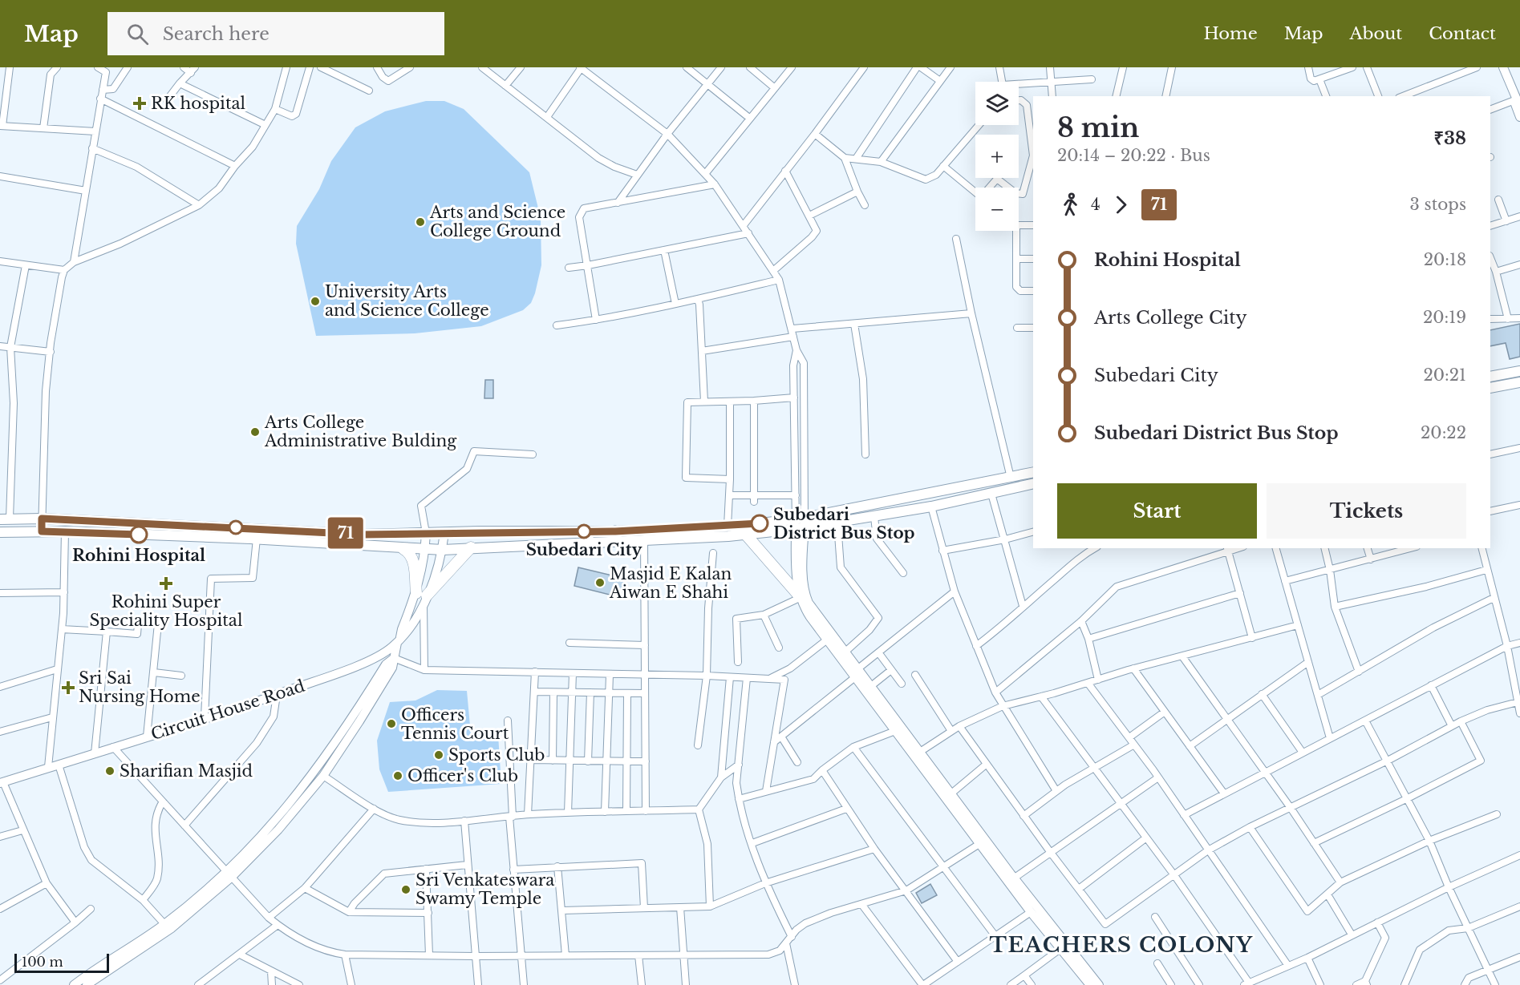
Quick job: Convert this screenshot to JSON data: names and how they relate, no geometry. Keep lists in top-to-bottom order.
{
  "streets": {
    "street": ["Circuit House Road"]
  },
  "districts": ["TEACHERS COLONY"],
  "places": {
    "health": ["RK hospital", "Rohini Super Speciality Hospital", "Sri Sai Nursing Home"],
    "other": [
      "Arts and Science College Ground",
      "University Arts and Science College",
      "Arts College Administrative Bulding",
      "Subedari District Bus Stop",
      "Subedari City",
      "Rohini Hospital",
      "Masjid E Kalan Aiwan E Shahi",
      "Officers Tennis Court",
      "Sports Club",
      "Sharifian Masjid",
      "Officer's Club",
      "Sri Venkateswara Swamy Temple"
    ]
  },
  "lines": ["bus line 71"],
  "scale_bar": "100 m",
  "page": {
    "header": "Map",
    "search": "Search here",
    "nav": [
      "Home",
      "Map",
      "About",
      "Contact"
    ],
    "on_map": "71",
    "map_buttons": ["+", "−"],
    "heading": ["8 min", "20:14 – 20:22 · Bus", "₹38"],
    "legs": ["4", "71", "3 stops"],
    "list": [
      {
        "name": "Rohini Hospital",
        "value": "20:18"
      },
      {
        "name": "Arts College City",
        "value": "20:19"
      },
      {
        "name": "Subedari City",
        "value": "20:21"
      },
      {
        "name": "Subedari District Bus Stop",
        "value": "20:22"
      }
    ],
    "buttons": ["Start", "Tickets"],
    "scale": "100 m"
  }
}
